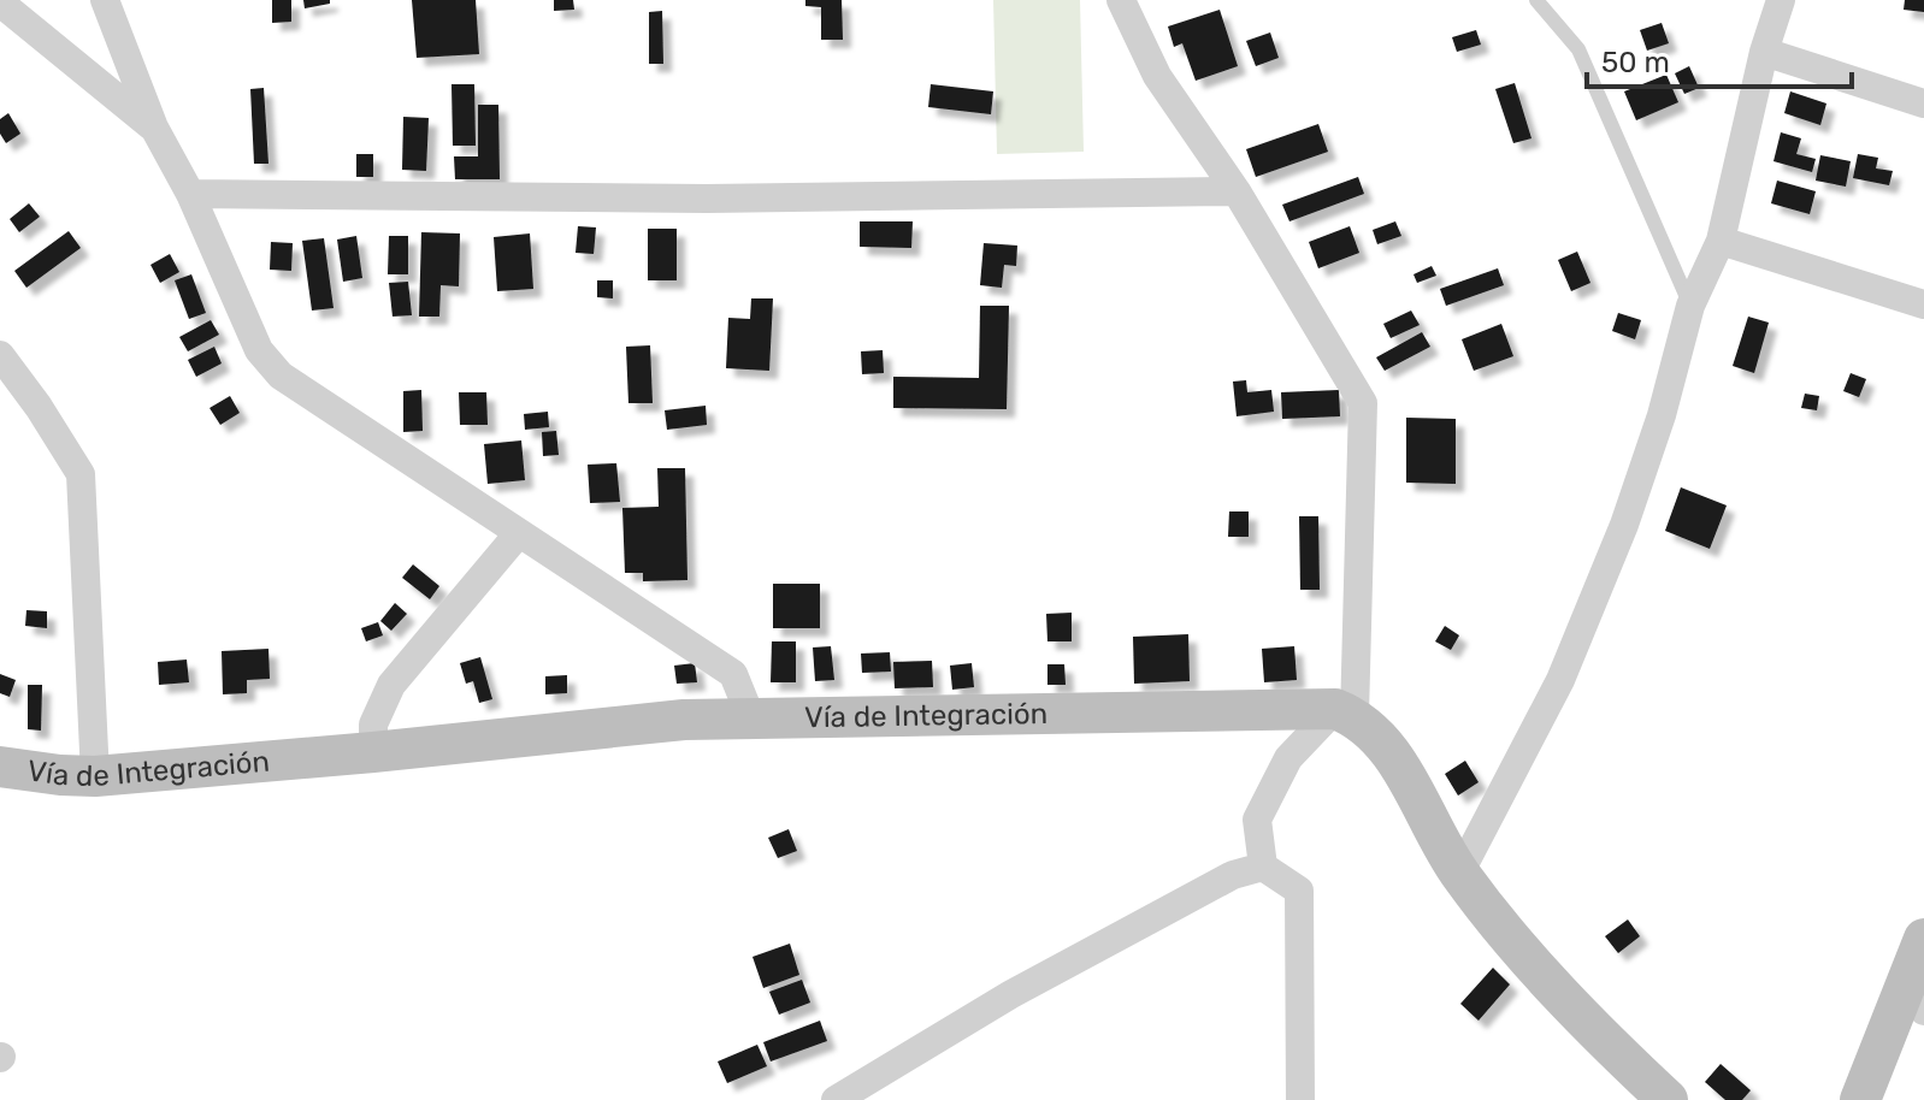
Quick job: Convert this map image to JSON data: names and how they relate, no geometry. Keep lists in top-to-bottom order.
{
  "streets": {
    "main road": ["Vía de Integración"]
  },
  "scale_bar": "50 m"
}
